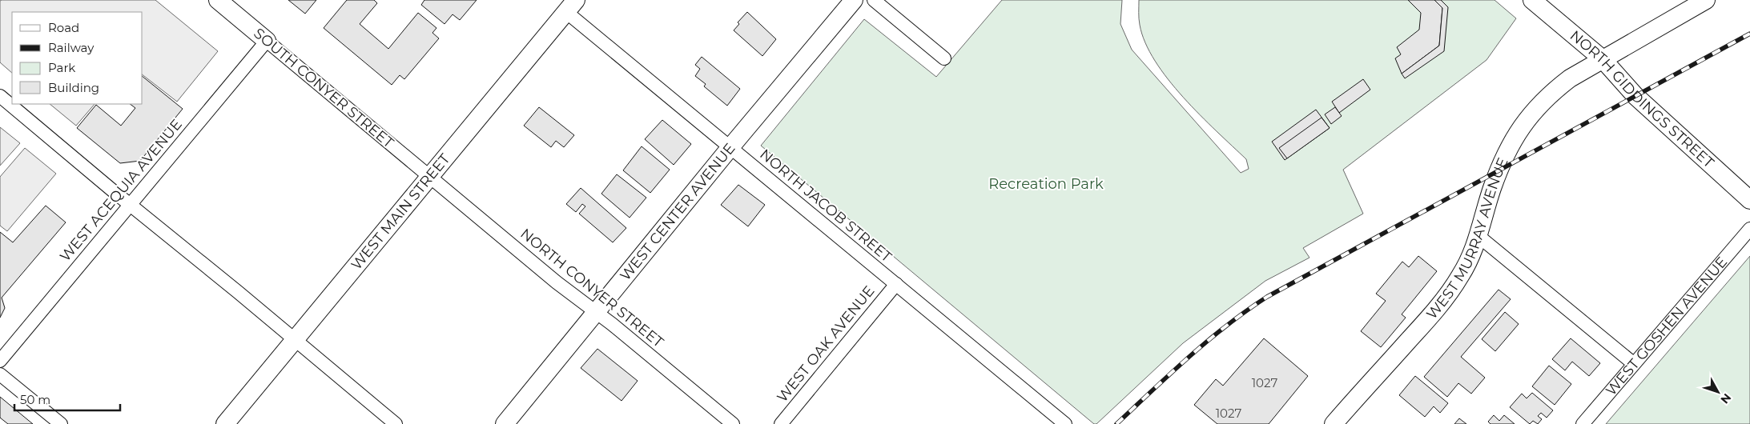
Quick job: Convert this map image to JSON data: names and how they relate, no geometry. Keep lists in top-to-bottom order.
{
  "streets": {
    "street": [
      "SOUTH CONYER STREET",
      "NORTH GIDDINGS STREET",
      "WEST ACEQUIA AVENUE",
      "NORTH JACOB STREET",
      "WEST MAIN STREET",
      "WEST CENTER AVENUE",
      "WEST MURRAY AVENUE",
      "NORTH CONYER STREET",
      "WEST GOSHEN AVENUE",
      "WEST OAK AVENUE"
    ]
  },
  "crossings": [
    ["SOUTH CONYER STREET", "WEST ACEQUIA AVENUE"],
    ["SOUTH CONYER STREET", "WEST MAIN STREET"],
    ["SOUTH CONYER STREET", "NORTH CONYER STREET"],
    ["NORTH GIDDINGS STREET", "WEST MURRAY AVENUE"],
    ["NORTH JACOB STREET", "WEST MAIN STREET"],
    ["NORTH JACOB STREET", "WEST CENTER AVENUE"],
    ["NORTH JACOB STREET", "WEST OAK AVENUE"],
    ["WEST MAIN STREET", "NORTH CONYER STREET"],
    ["WEST CENTER AVENUE", "NORTH CONYER STREET"]
  ],
  "parks": ["Recreation Park"],
  "house_numbers": ["1027", "1027"],
  "legend": [
    "Road",
    "Railway",
    "Park",
    "Building"
  ],
  "scale_bar": "50 m",
  "north": "bottom right"
}
